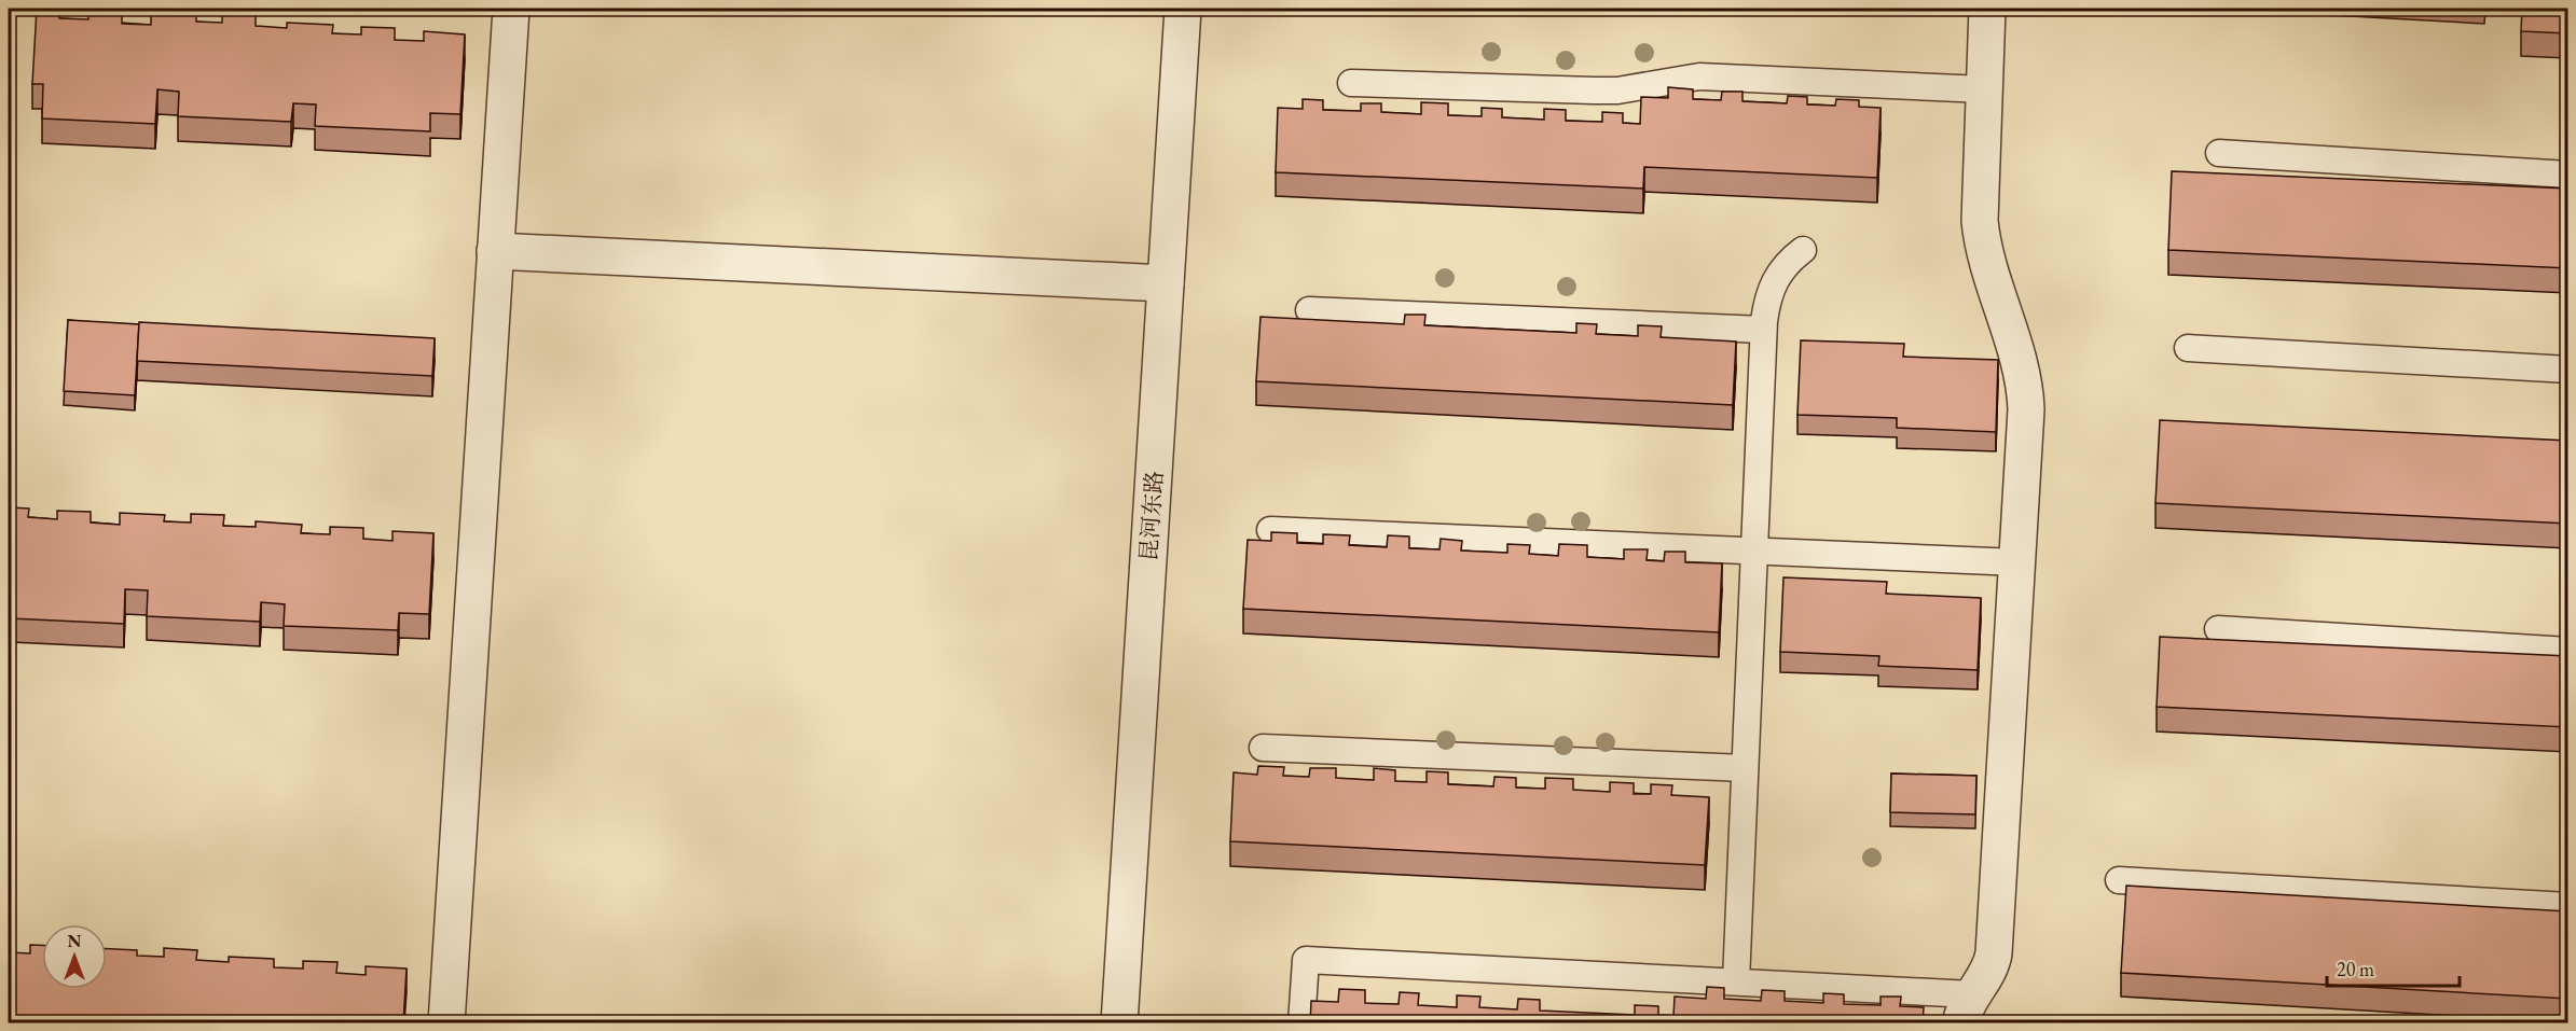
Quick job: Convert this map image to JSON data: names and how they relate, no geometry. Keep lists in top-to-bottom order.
{
  "streets": {
    "street": ["昆河东路"]
  },
  "scale_bar": "20 m",
  "north": "top"
}
